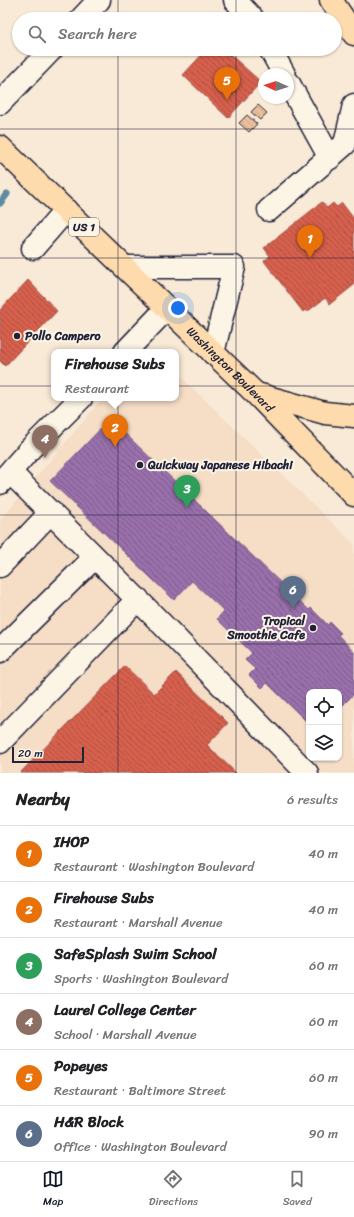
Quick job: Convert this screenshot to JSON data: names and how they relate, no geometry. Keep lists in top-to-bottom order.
{
  "streets": {
    "main road": ["US 1", "Washington Boulevard"]
  },
  "places": ["Pollo Campero", "Quickway Japanese Hibachi", "Tropical Smoothie Cafe"],
  "scale_bar": "20 m",
  "north": "left",
  "page": {
    "search": "Search here",
    "pins": [
      "5",
      "1",
      "2",
      "4",
      "3",
      "6"
    ],
    "popup": ["Firehouse Subs", "Restaurant"],
    "scale": "20 m",
    "heading": ["Nearby", "6 results"],
    "list": [
      {
        "mark": "1",
        "name": "IHOP",
        "note": "Restaurant · Washington Boulevard",
        "value": "40 m"
      },
      {
        "mark": "2",
        "name": "Firehouse Subs",
        "note": "Restaurant · Marshall Avenue",
        "value": "40 m"
      },
      {
        "mark": "3",
        "name": "SafeSplash Swim School",
        "note": "Sports · Washington Boulevard",
        "value": "60 m"
      },
      {
        "mark": "4",
        "name": "Laurel College Center",
        "note": "School · Marshall Avenue",
        "value": "60 m"
      },
      {
        "mark": "5",
        "name": "Popeyes",
        "note": "Restaurant · Baltimore Street",
        "value": "60 m"
      },
      {
        "mark": "6",
        "name": "H&R Block",
        "note": "Office · Washington Boulevard",
        "value": "90 m"
      }
    ],
    "nav": ["Map", "Directions", "Saved"]
  }
}
